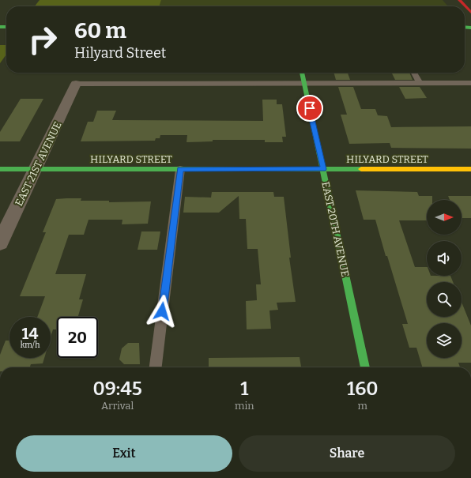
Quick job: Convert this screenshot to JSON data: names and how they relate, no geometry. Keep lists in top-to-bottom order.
{
  "streets": {
    "main road": ["HILYARD STREET", "EAST 20TH AVENUE"],
    "street": ["EAST 21ST AVENUE"]
  },
  "crossings": [
    ["HILYARD STREET", "EAST 21ST AVENUE"],
    ["HILYARD STREET", "EAST 20TH AVENUE"]
  ],
  "north": "right",
  "page": {
    "turn": ["60 m", "Hilyard Street"],
    "speed": "14 km/h",
    "limit": "20",
    "eta": [
      "09:45",
      "Arrival",
      "1",
      "min",
      "160",
      "m"
    ],
    "buttons": ["Exit", "Share"]
  }
}
